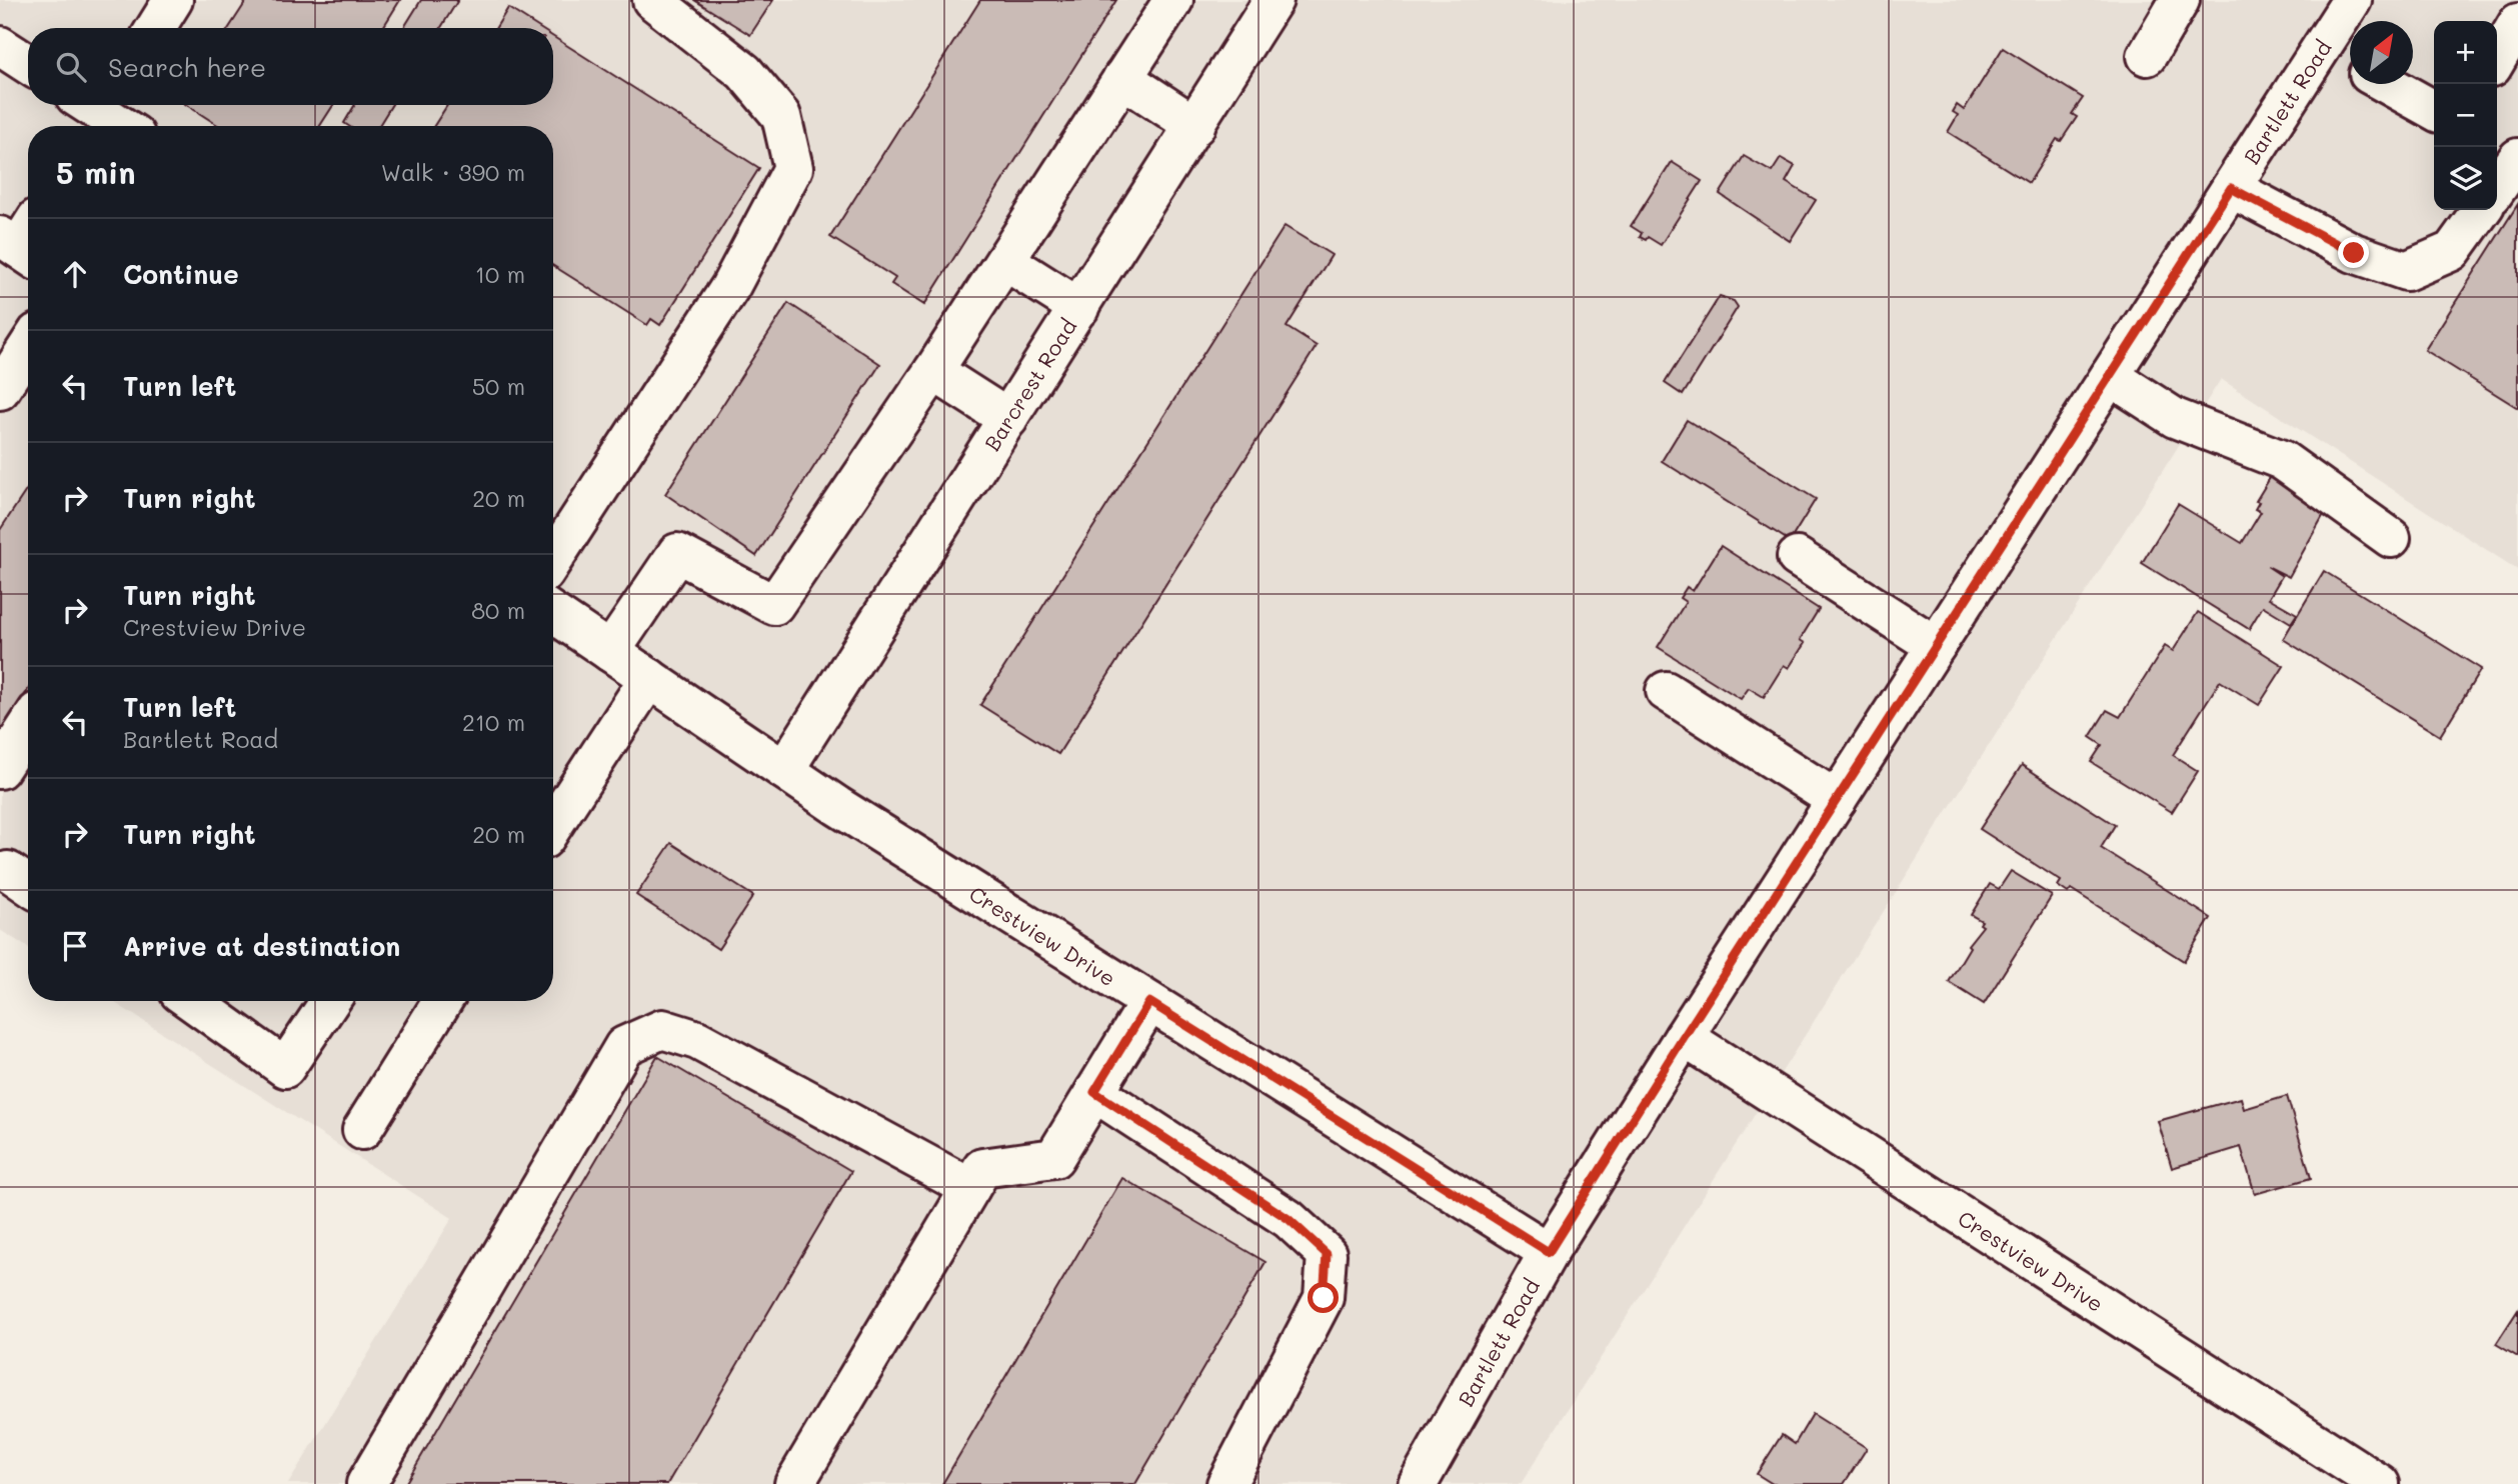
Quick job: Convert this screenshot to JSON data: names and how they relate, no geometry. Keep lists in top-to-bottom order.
{
  "streets": {
    "street": ["Bartlett Road", "Barcrest Road", "Crestview Drive"]
  },
  "crossings": [
    ["Bartlett Road", "Crestview Drive"],
    ["Barcrest Road", "Crestview Drive"]
  ],
  "north": "top right",
  "page": {
    "map_buttons": ["+", "−"],
    "search": "Search here",
    "heading": ["5 min", "Walk · 390 m"],
    "list": [
      ["Continue", "10 m"],
      ["Turn left", "50 m"],
      ["Turn right", "20 m"],
      ["Turn right", "Crestview Drive", "80 m"],
      ["Turn left", "Bartlett Road", "210 m"],
      ["Turn right", "20 m"],
      "Arrive at destination"
    ]
  }
}
